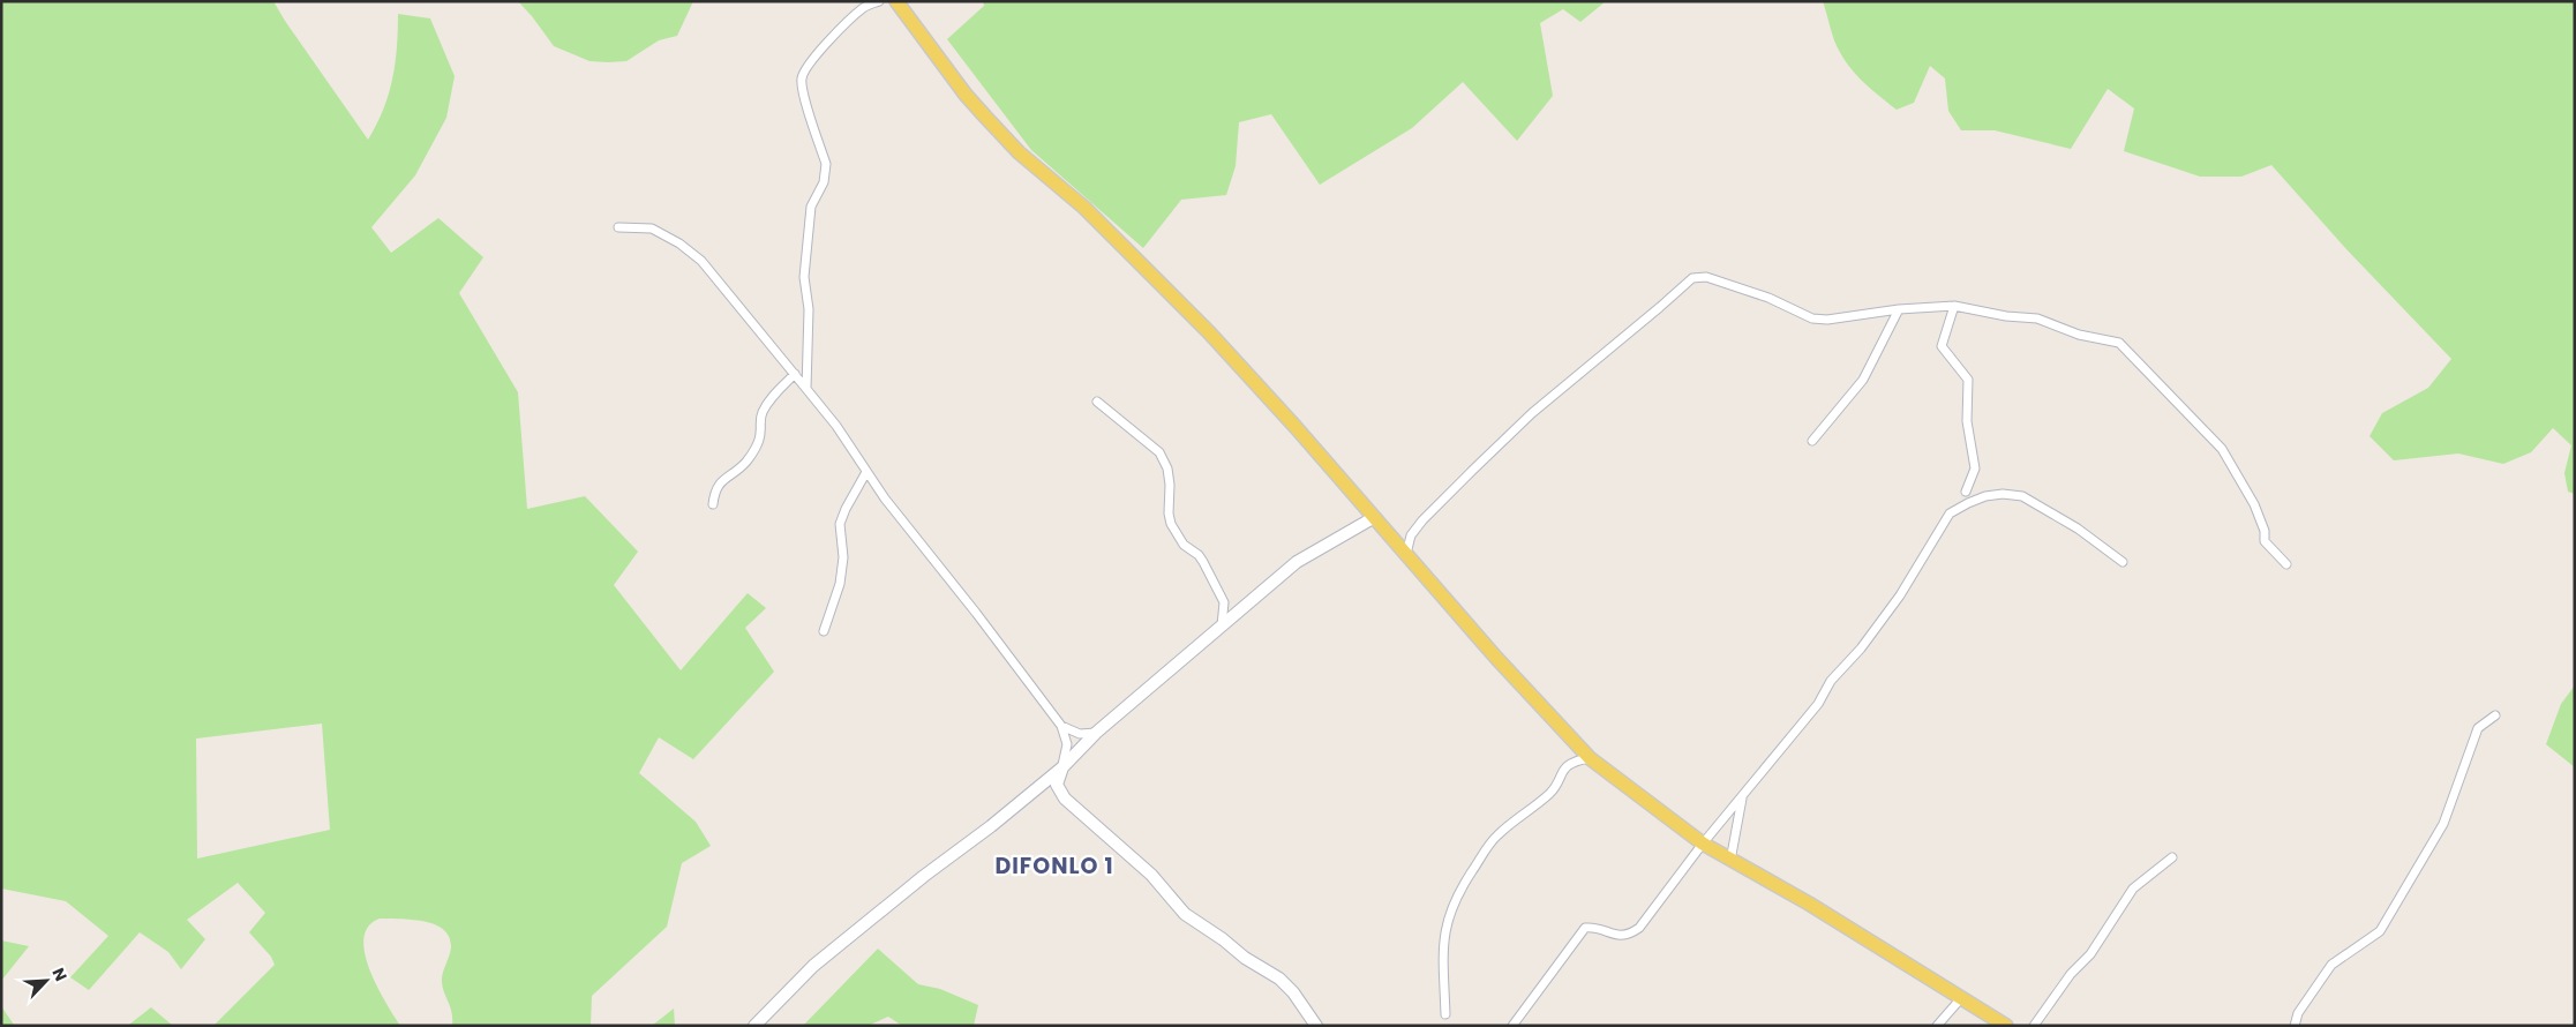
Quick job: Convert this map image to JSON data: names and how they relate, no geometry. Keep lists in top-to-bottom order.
{
  "districts": ["DIFONLO 1"],
  "north": "top right"
}
